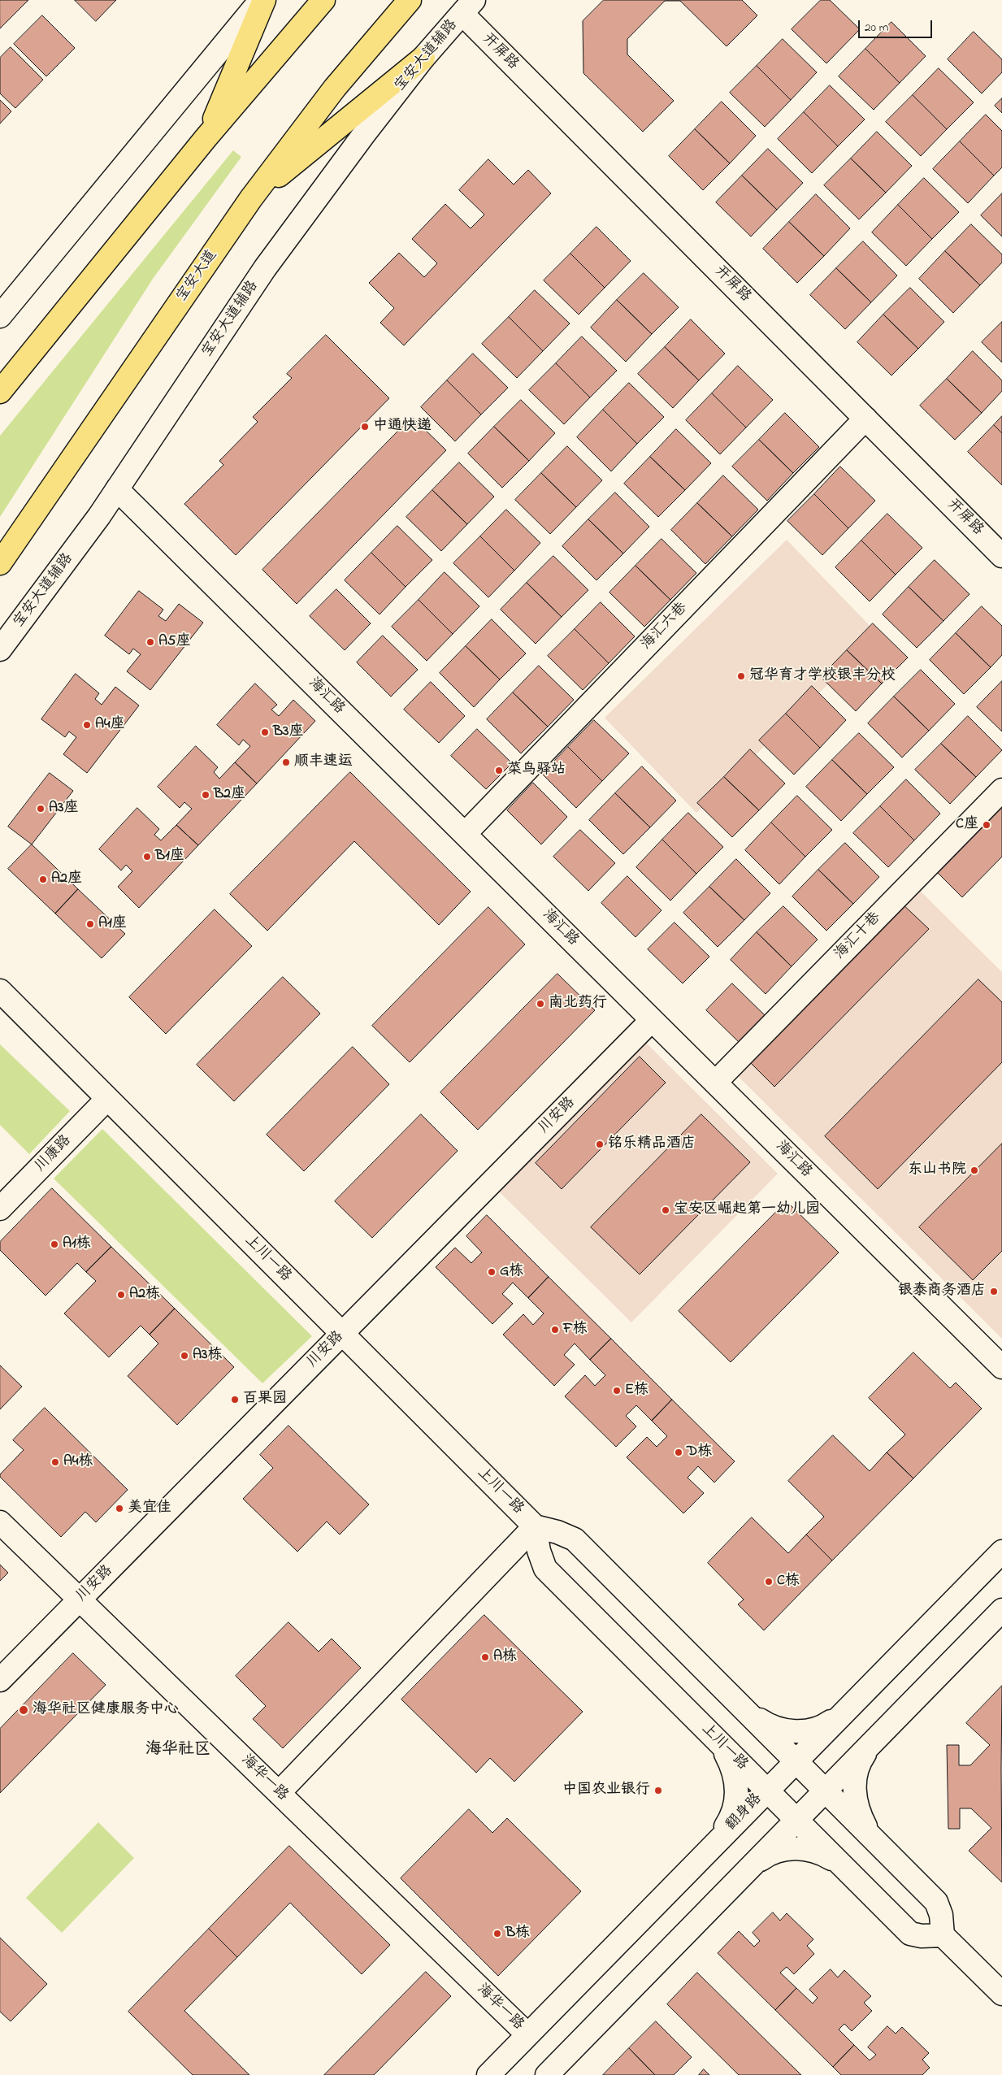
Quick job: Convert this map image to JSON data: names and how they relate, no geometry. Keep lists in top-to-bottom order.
{
  "streets": {
    "main road": ["宝安大道"],
    "street": [
      "开屏路",
      "宝安大道辅路",
      "海汇六巷",
      "海汇路",
      "海汇十巷",
      "川安路",
      "川康路",
      "上川一路",
      "海华一路",
      "翻身路"
    ]
  },
  "crossings": [
    ["开屏路", "宝安大道辅路"],
    ["开屏路", "海汇六巷"],
    ["宝安大道辅路", "海汇路"],
    ["海汇六巷", "海汇路"],
    ["海汇路", "海汇十巷"],
    ["海汇路", "川安路"],
    ["川安路", "上川一路"],
    ["川安路", "海华一路"],
    ["川康路", "上川一路"],
    ["上川一路", "翻身路"],
    ["海华一路", "翻身路"]
  ],
  "districts": ["海华社区"],
  "places": [
    "中通快递",
    "A5座",
    "冠华育才学校银丰分校",
    "A4座",
    "B3座",
    "顺丰速运",
    "菜鸟驿站",
    "B2座",
    "A3座",
    "C座",
    "B1座",
    "A2座",
    "A1座",
    "南北药行",
    "铭乐精品酒店",
    "东山书院",
    "宝安区崛起第一幼儿园",
    "A1栋",
    "G栋",
    "银泰商务酒店",
    "A2栋",
    "F栋",
    "A3栋",
    "E栋",
    "百果园",
    "D栋",
    "A4栋",
    "美宜佳",
    "C栋",
    "A栋",
    "海华社区健康服务中心",
    "中国农业银行",
    "B栋"
  ],
  "scale_bar": "20 m"
}
